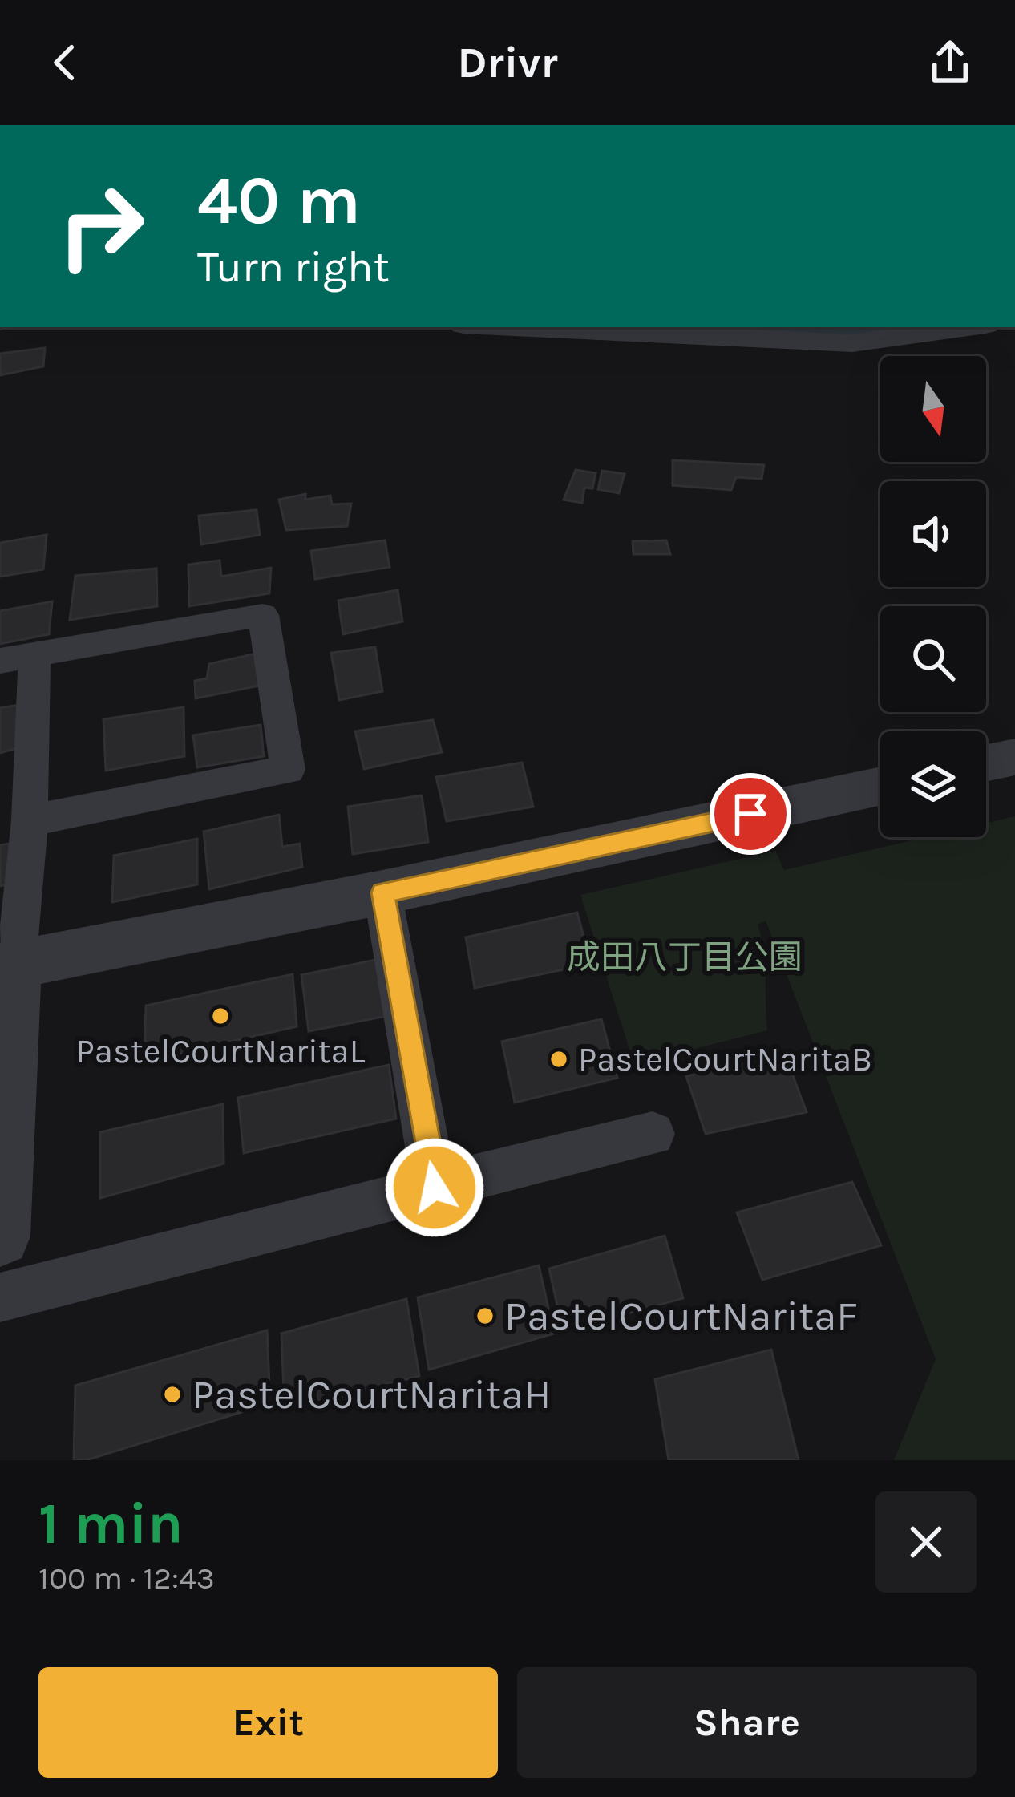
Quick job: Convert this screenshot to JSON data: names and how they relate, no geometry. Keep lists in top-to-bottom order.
{
  "parks": ["成田八丁目公園"],
  "places": [
    "PastelCourtNaritaL",
    "PastelCourtNaritaB",
    "PastelCourtNaritaF",
    "PastelCourtNaritaH"
  ],
  "north": "bottom",
  "page": {
    "header": "Drivr",
    "turn": ["40 m", "Turn right"],
    "heading": ["1 min", "100 m · 12:43"],
    "buttons": ["Exit", "Share"]
  }
}
